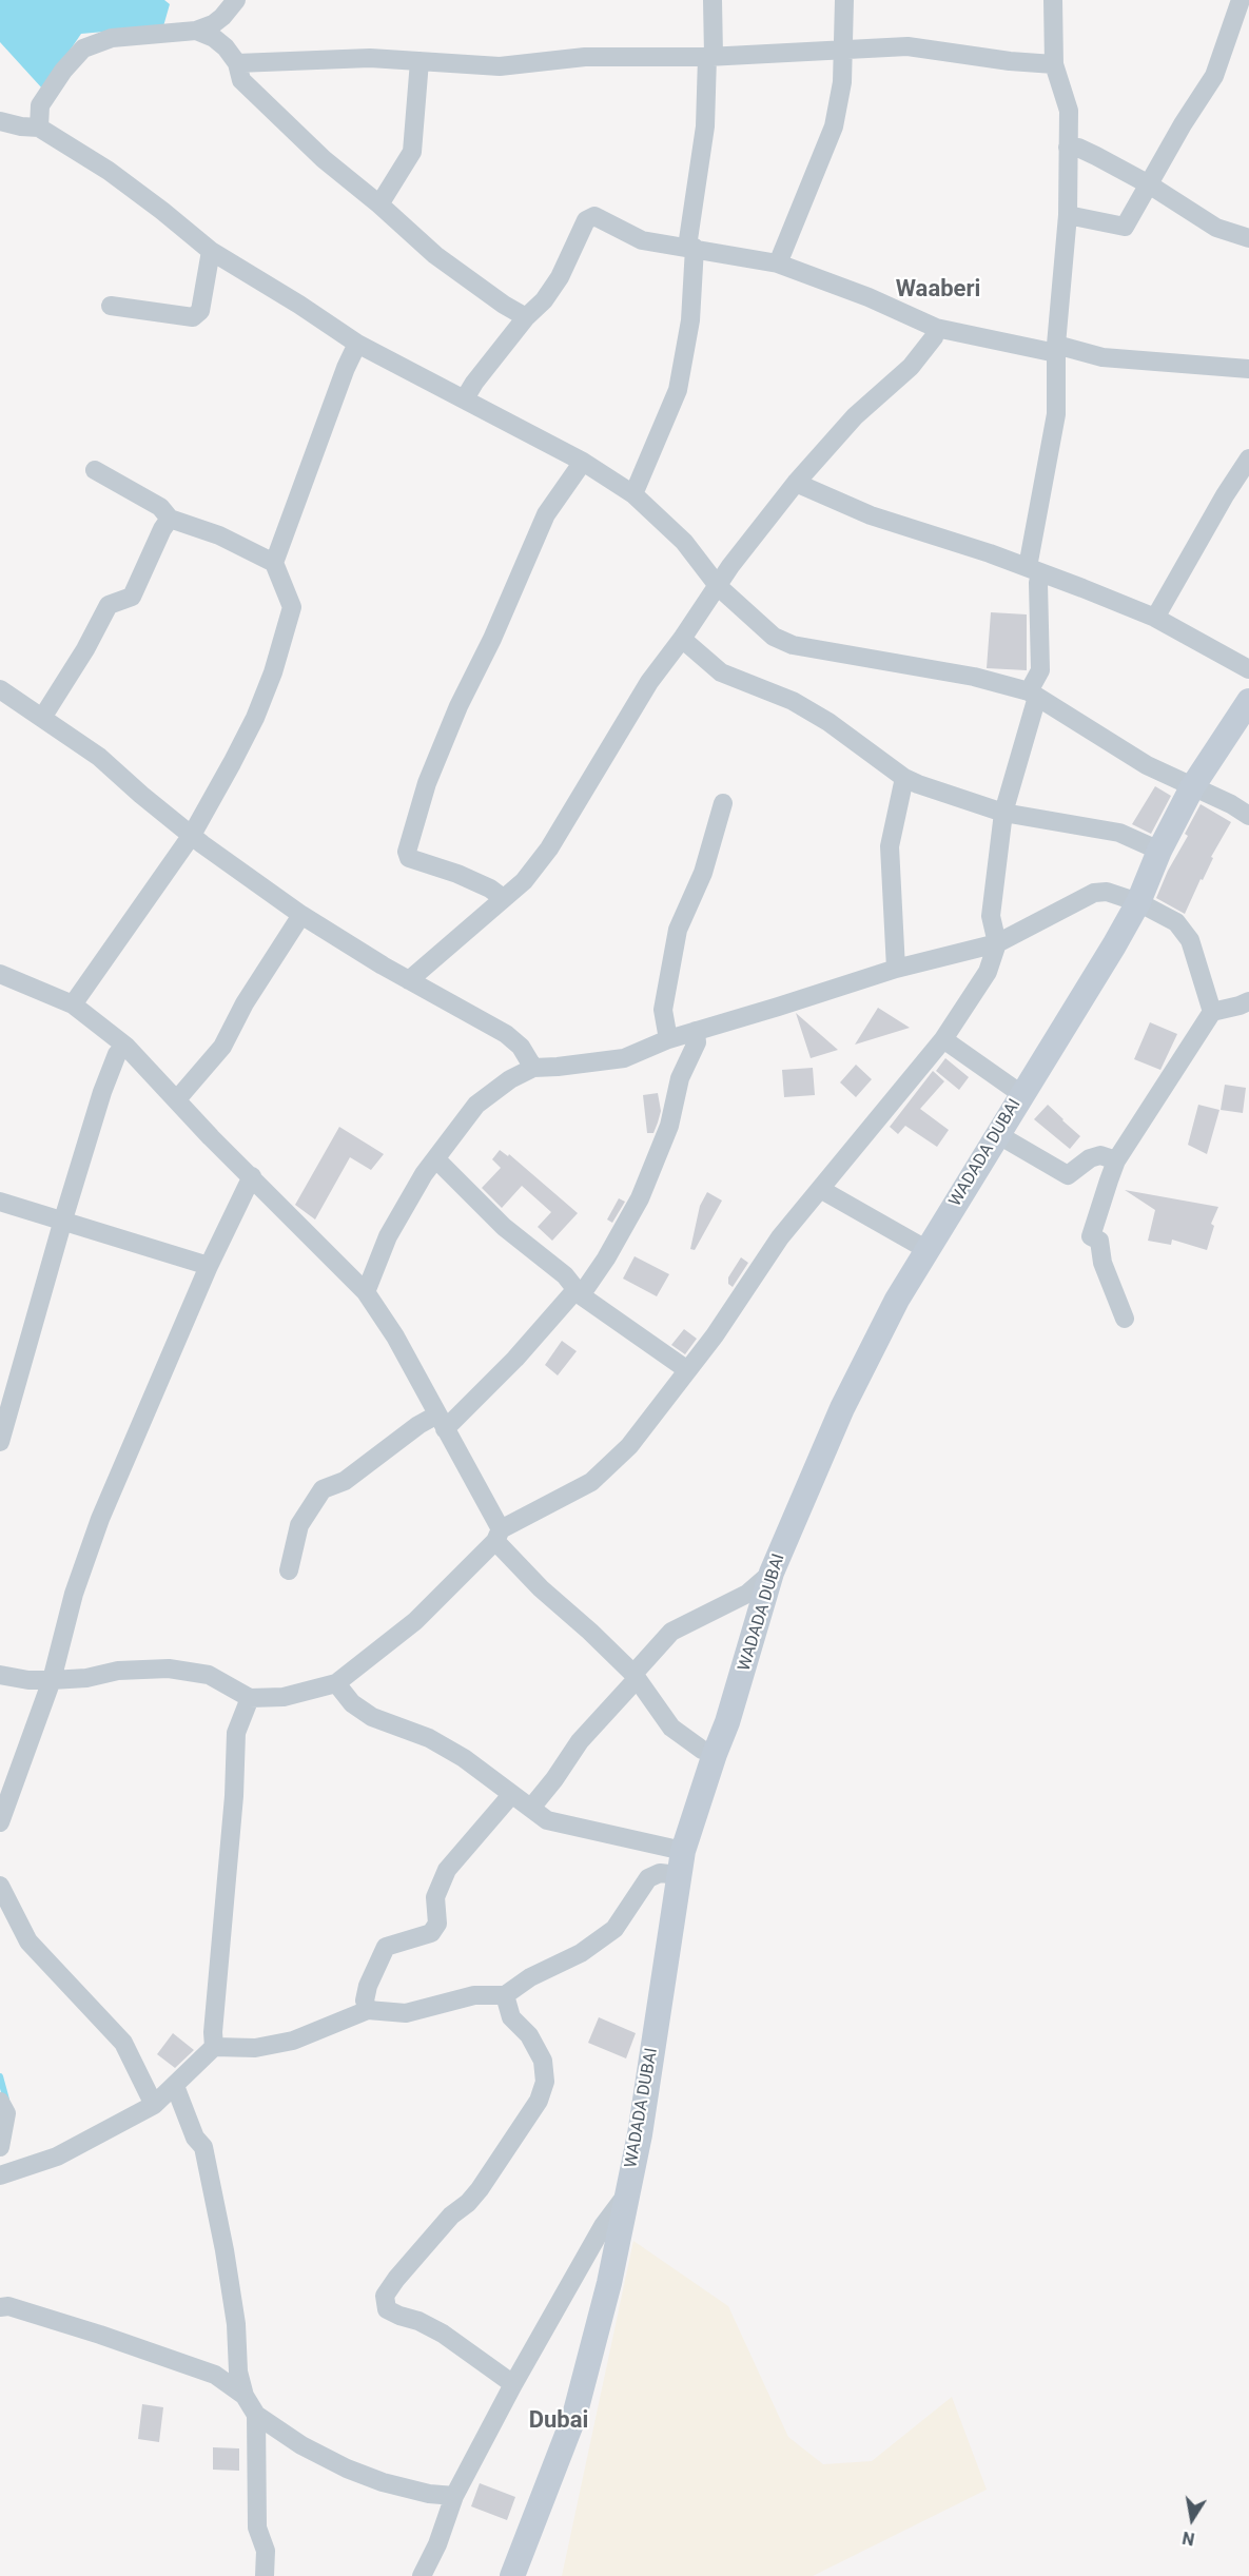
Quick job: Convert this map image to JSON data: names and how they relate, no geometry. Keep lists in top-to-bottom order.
{
  "streets": {
    "street": ["WADADA DUBAI"]
  },
  "districts": ["Waaberi", "Dubai"],
  "north": "bottom"
}
